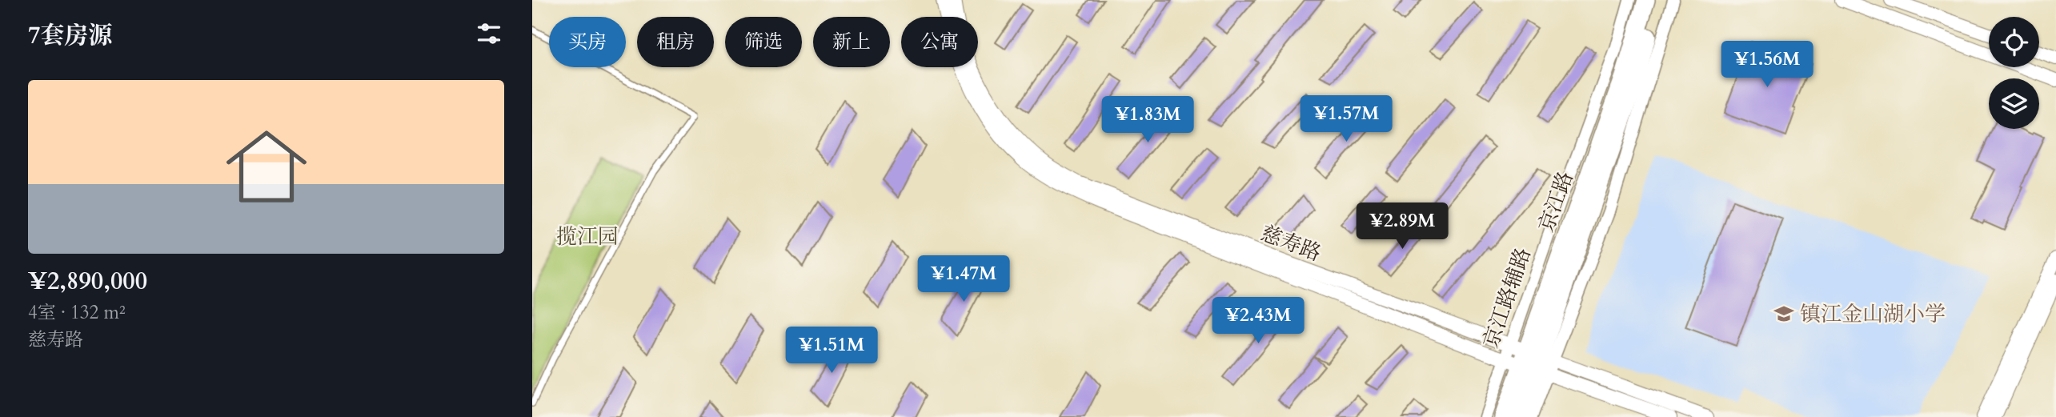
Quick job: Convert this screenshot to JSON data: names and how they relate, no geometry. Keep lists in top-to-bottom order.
{
  "streets": {
    "main road": ["京江路"],
    "street": ["慈寿路", "京江路辅路"]
  },
  "crossings": [
    ["京江路", "慈寿路"],
    ["京江路", "京江路辅路"],
    ["慈寿路", "京江路辅路"]
  ],
  "parks": ["揽江园"],
  "places": {
    "school or university": ["镇江金山湖小学"]
  },
  "page": {
    "heading": "7套房源",
    "chip": [
      "买房",
      "租房",
      "筛选",
      "新上",
      "公寓"
    ],
    "price": [
      "¥1.56M",
      "¥1.57M",
      "¥1.83M",
      "¥2.89M",
      "¥1.47M",
      "¥2.43M",
      "¥1.51M"
    ],
    "list": [
      {
        "name": "¥2,890,000",
        "note": "4室 · 132 m² · 慈寿路"
      }
    ]
  }
}
